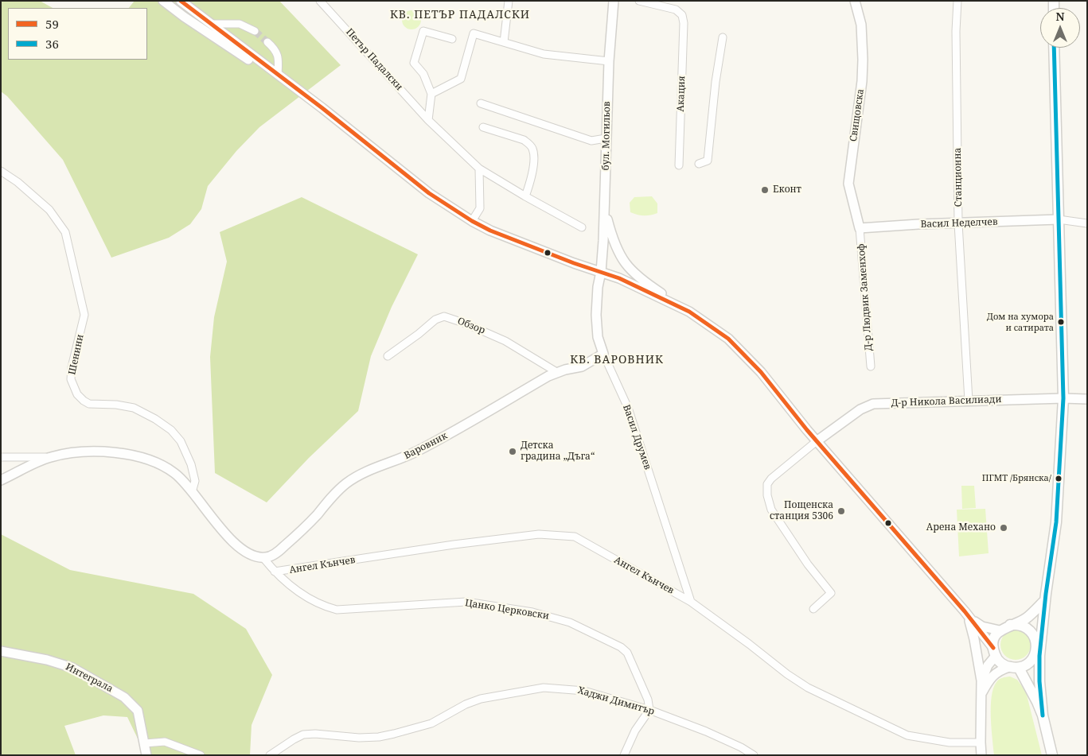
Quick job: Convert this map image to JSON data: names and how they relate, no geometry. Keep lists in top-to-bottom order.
{
  "streets": {
    "street": [
      "Петър Падалски",
      "Акация",
      "Свищовска",
      "бул. Могильов",
      "Станционна",
      "Васил Неделчев",
      "Д-р Людвик Заменхоф",
      "Обзор",
      "Шенини",
      "Д-р Никола Василиади",
      "Васил Друмев",
      "Варовник",
      "Ангел Кънчев",
      "Цанко Церковски",
      "Интеграла",
      "Хаджи Димитър"
    ]
  },
  "crossings": [
    ["Свищовска", "Васил Неделчев"],
    ["Свищовска", "Д-р Людвик Заменхоф"],
    ["бул. Могильов", "Васил Друмев"],
    ["Станционна", "Васил Неделчев"],
    ["Станционна", "Д-р Никола Василиади"],
    ["Васил Неделчев", "Д-р Людвик Заменхоф"],
    ["Обзор", "Варовник"],
    ["Васил Друмев", "Варовник"],
    ["Васил Друмев", "Ангел Кънчев"],
    ["Варовник", "Цанко Церковски"],
    ["Ангел Кънчев", "Цанко Церковски"],
    ["Цанко Церковски", "Хаджи Димитър"]
  ],
  "districts": ["КВ. ПЕТЪР ПАДАЛСКИ", "КВ. ВАРОВНИК"],
  "places": [
    "Еконт",
    "Дом на хумора и сатирата",
    "Детска градина „Дъга“",
    "ПГМТ /Брянска/",
    "Пощенска станция 5306",
    "Арена Механо"
  ],
  "lines": ["transit line 59", "transit line 36"],
  "legend": ["59", "36"],
  "north": "top"
}
